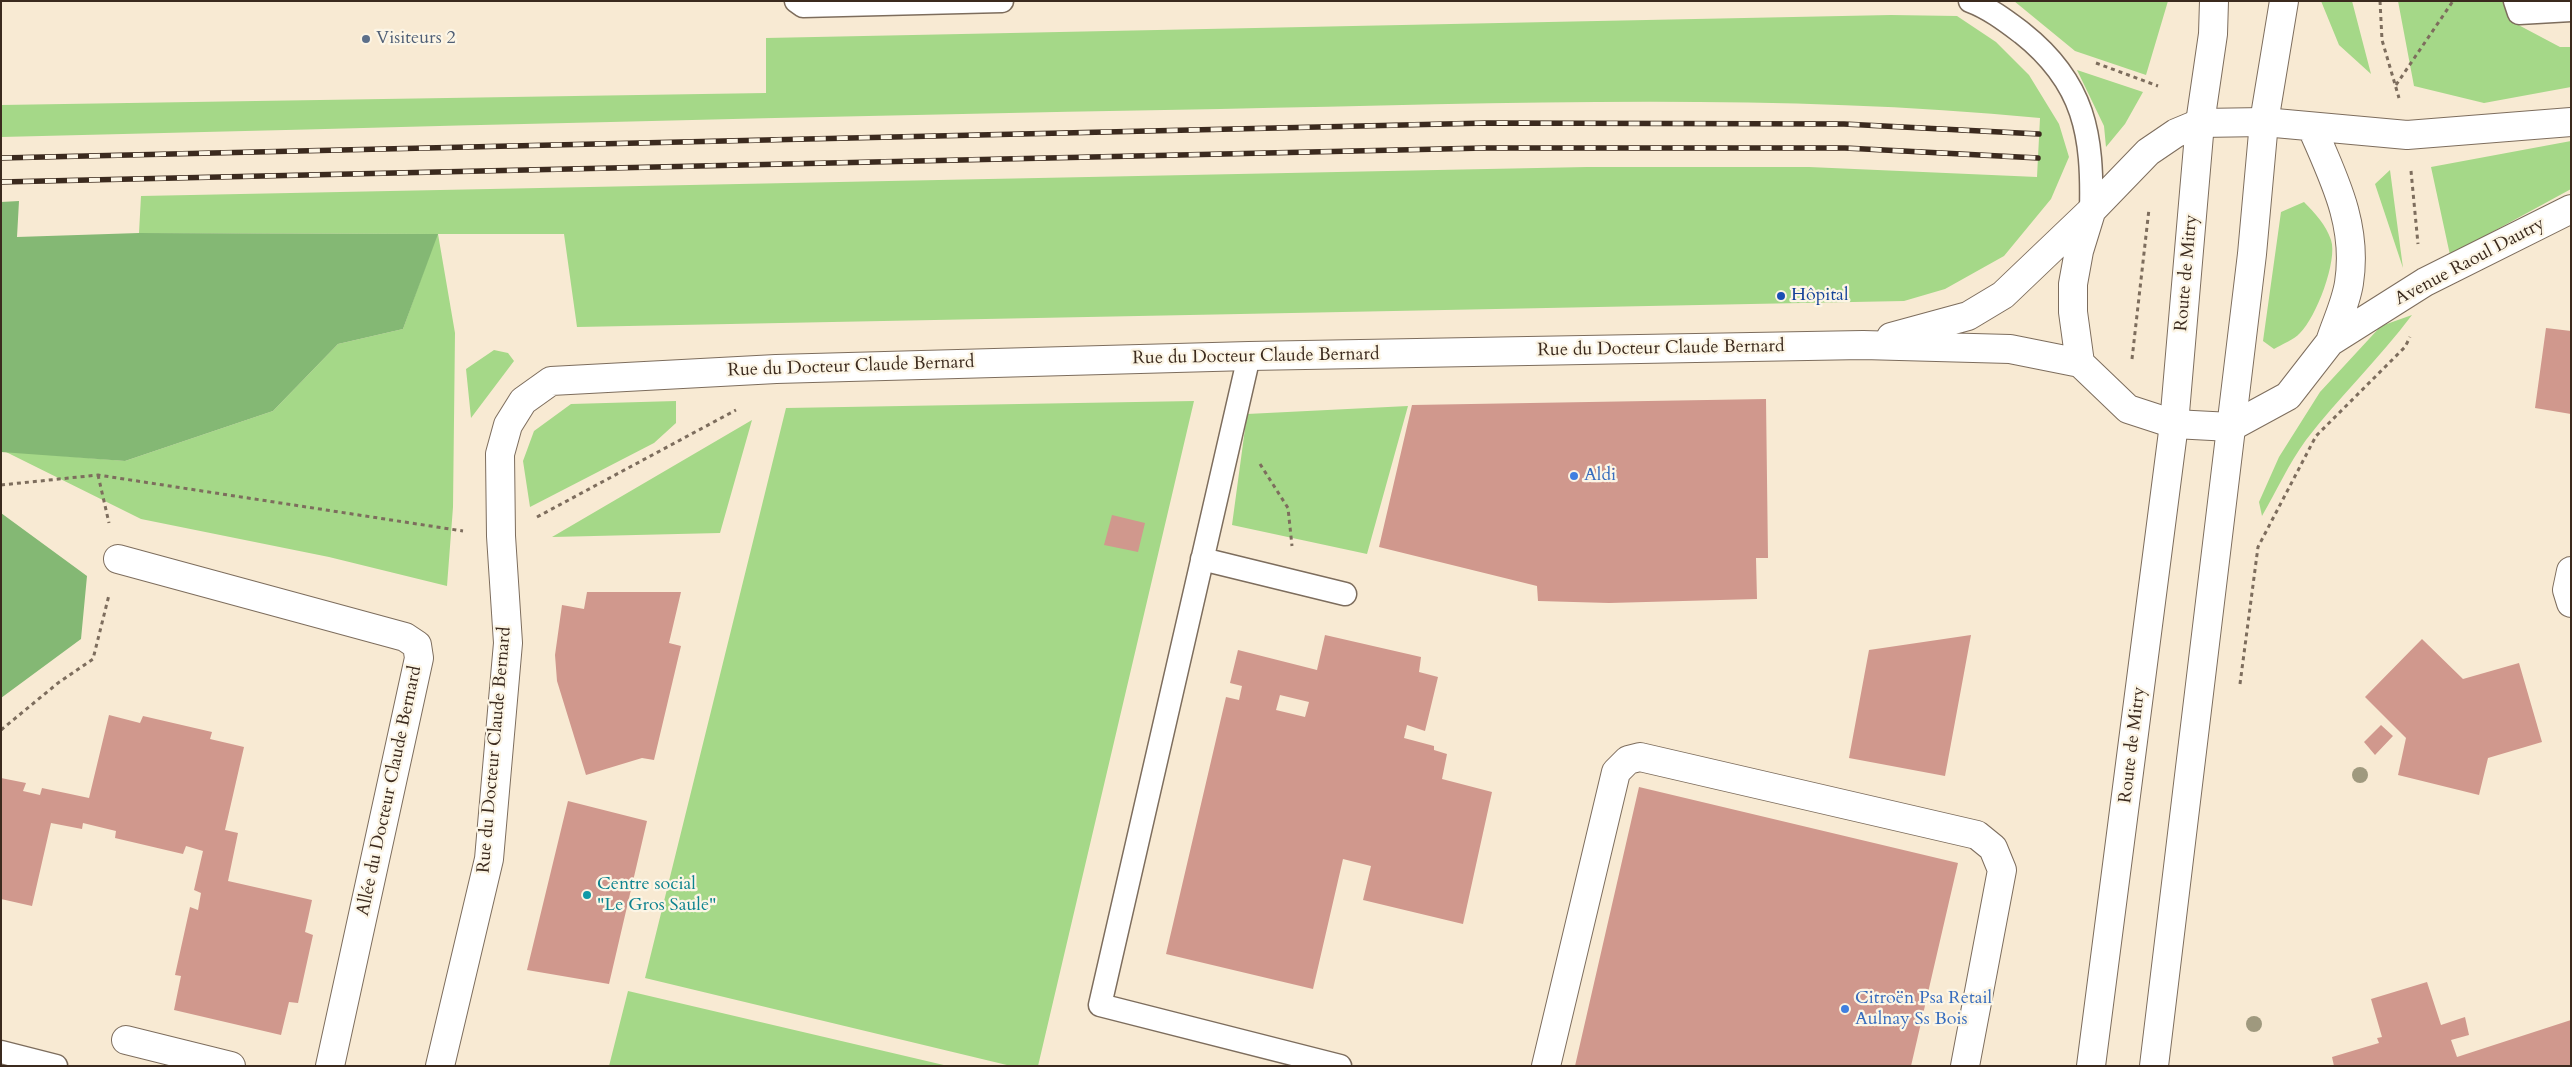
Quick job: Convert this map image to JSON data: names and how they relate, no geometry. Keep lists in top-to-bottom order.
{
  "streets": {
    "street": [
      "Avenue Raoul Dautry",
      "Route de Mitry",
      "Rue du Docteur Claude Bernard",
      "Allée du Docteur Claude Bernard"
    ]
  },
  "crossings": [
    ["Route de Mitry", "Rue du Docteur Claude Bernard"]
  ],
  "places": [
    "Visiteurs 2",
    "Hôpital",
    "Aldi",
    "Centre social \"Le Gros Saule\"",
    "Citroën Psa Retail Aulnay Ss Bois"
  ]
}
